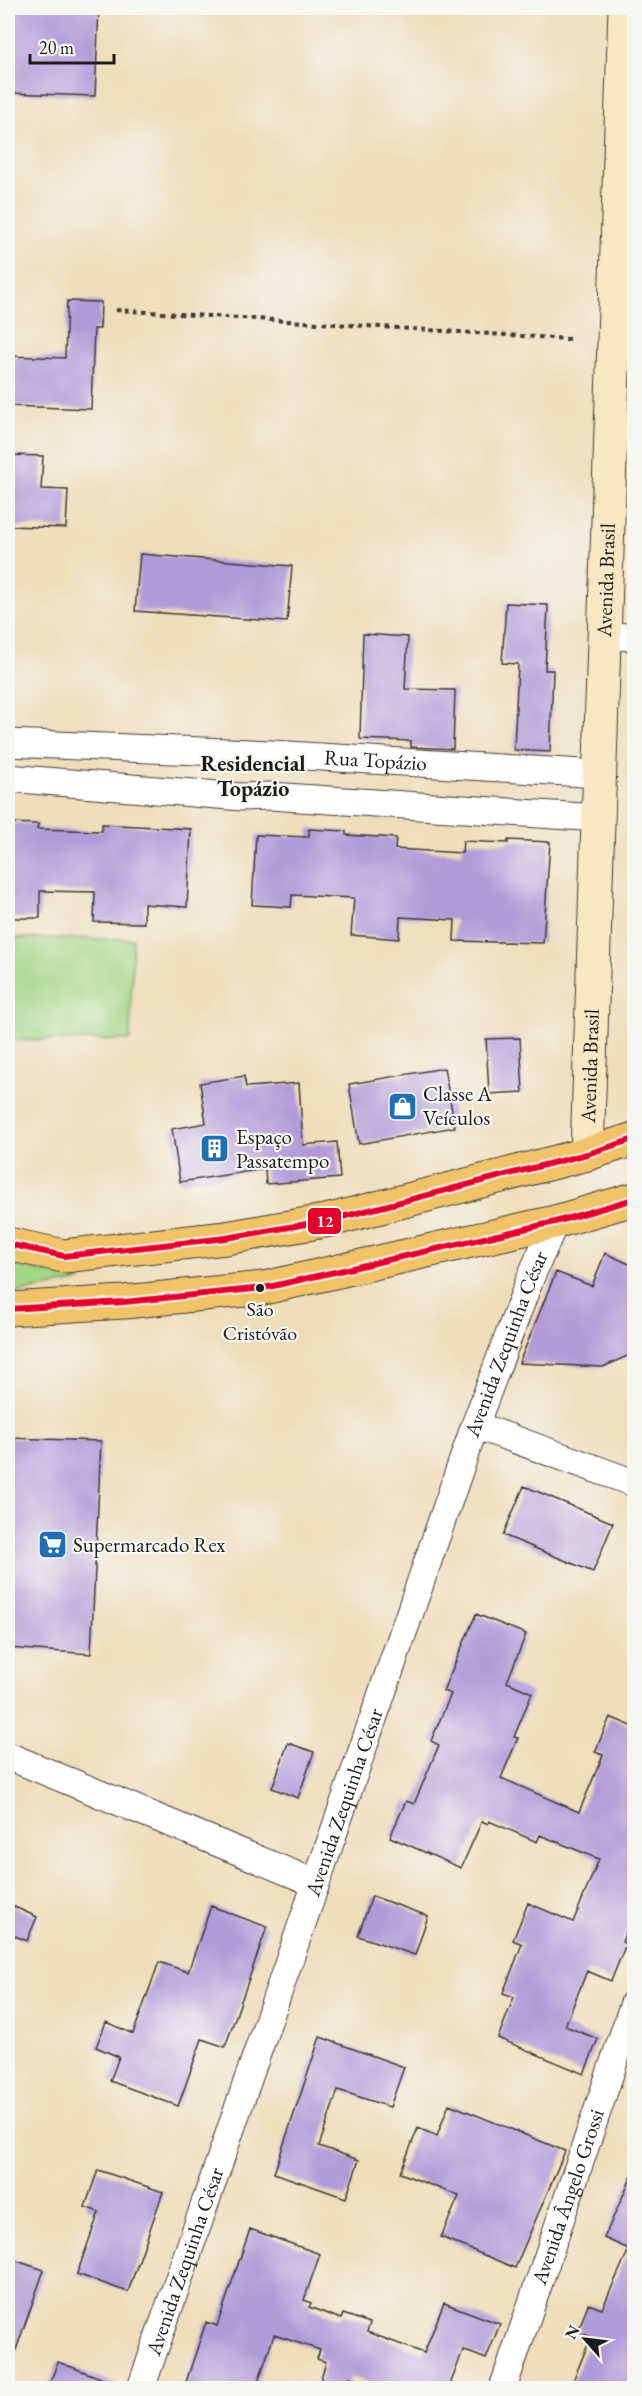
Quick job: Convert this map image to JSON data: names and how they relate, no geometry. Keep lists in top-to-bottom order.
{
  "streets": {
    "street": [
      "Avenida Brasil",
      "Rua Topázio",
      "Avenida Zequinha César",
      "Avenida Ângelo Grossi"
    ]
  },
  "crossings": [
    ["Avenida Brasil", "Rua Topázio"]
  ],
  "districts": ["Residencial Topázio"],
  "places": {
    "shop": ["Classe A Veículos"],
    "building": ["Espaço Passatempo"],
    "other": ["São Cristóvão"],
    "supermarket": ["Supermarcado Rex"]
  },
  "lines": ["transit line 12"],
  "scale_bar": "20 m",
  "north": "top left"
}
